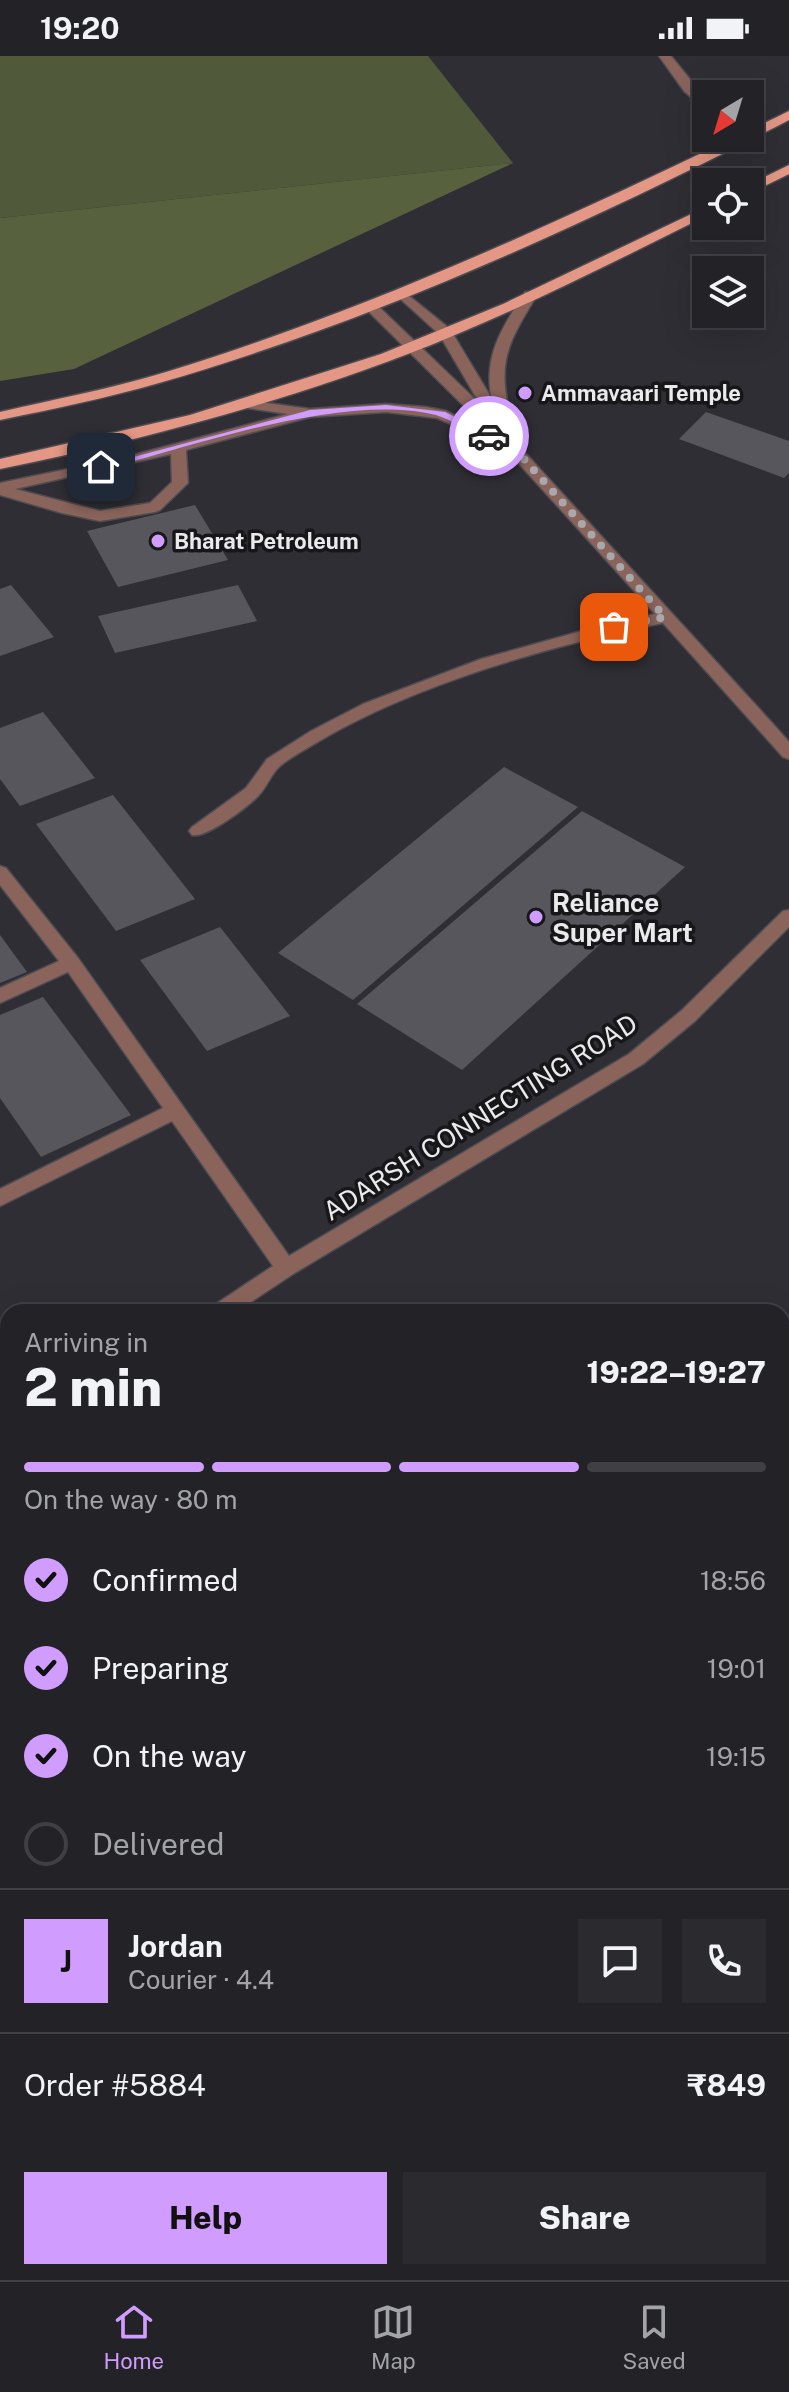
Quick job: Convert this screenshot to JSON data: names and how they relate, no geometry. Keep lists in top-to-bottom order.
{
  "streets": {
    "street": ["ADARSH CONNECTING ROAD"]
  },
  "places": ["Ammavaari Temple", "Bharat Petroleum", "Reliance Super Mart"],
  "north": "bottom left",
  "page": {
    "status": "19:20",
    "heading": ["2 min", "Arriving in", "19:22–19:27"],
    "panel": [
      "Jordan",
      "Courier · 4.4",
      "Order #5884",
      "₹849"
    ],
    "bar": "On the way · 80 m",
    "list": [
      ["Confirmed", "18:56"],
      ["Preparing", "19:01"],
      ["On the way", "19:15"],
      "Delivered"
    ],
    "round": "J",
    "buttons": ["Help", "Share"],
    "tabs": ["Home", "Map", "Saved"]
  }
}
